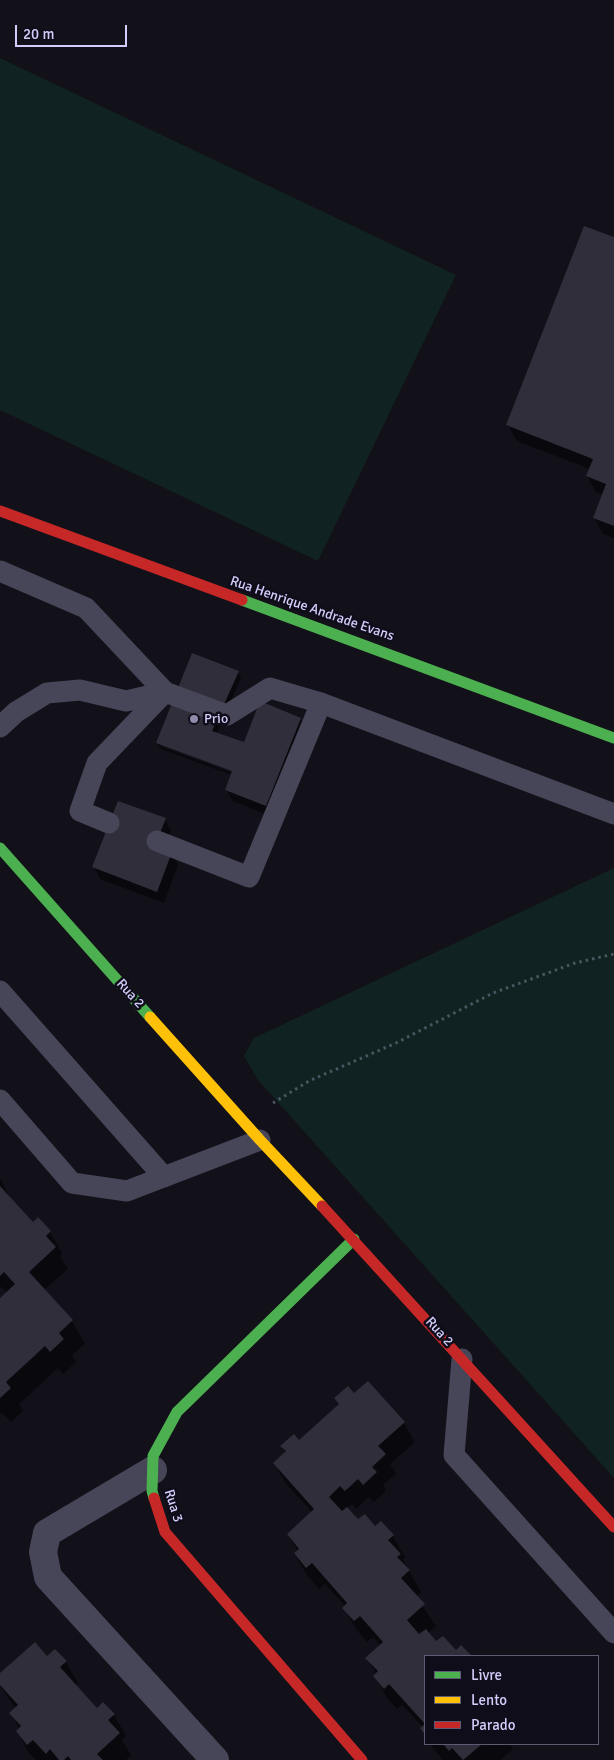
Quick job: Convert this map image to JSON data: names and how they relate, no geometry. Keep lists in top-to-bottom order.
{
  "streets": {
    "street": ["Rua Henrique Andrade Evans", "Rua 2", "Rua 3"]
  },
  "crossings": [
    ["Rua 2", "Rua 3"]
  ],
  "places": ["Prio"],
  "legend": ["Livre", "Lento", "Parado"],
  "scale_bar": "20 m"
}
